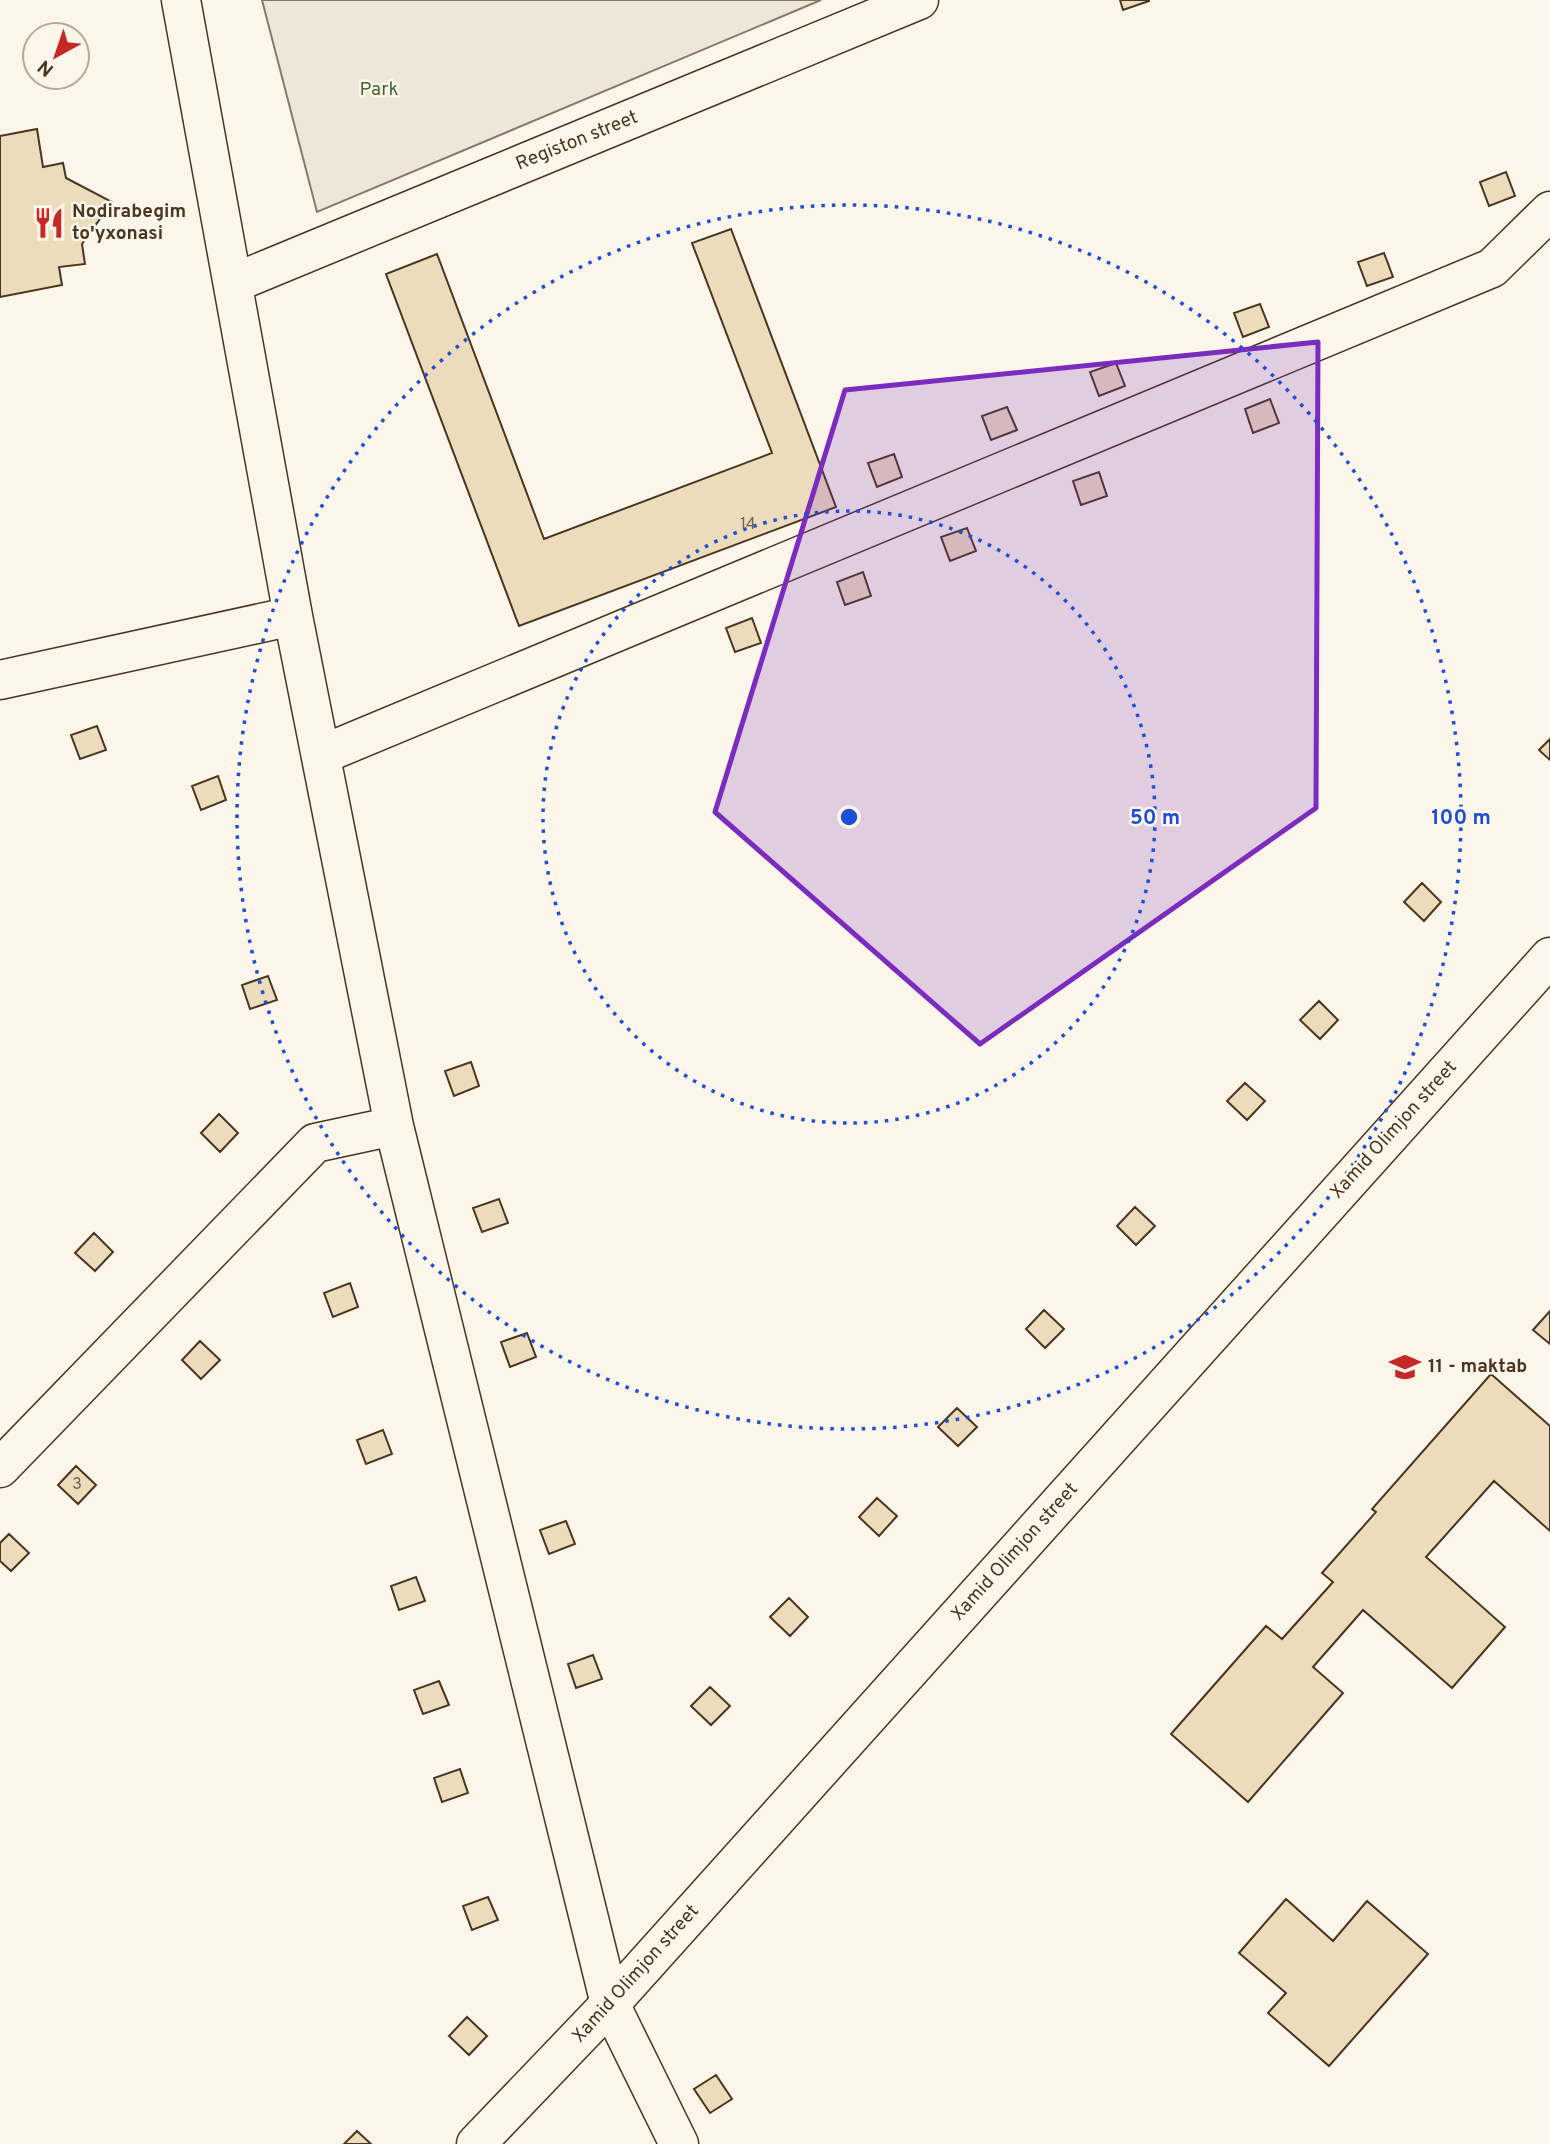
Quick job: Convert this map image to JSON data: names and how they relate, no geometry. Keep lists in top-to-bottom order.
{
  "streets": {
    "street": ["Registon street", "Xamid Olimjon street"]
  },
  "parks": ["Park"],
  "places": {
    "restaurant": ["Nodirabegim to'yxonasi"],
    "school or university": ["11 - maktab"]
  },
  "house_numbers": ["14", "3"],
  "north": "bottom left",
  "rings": ["50 m", "100 m"]
}
